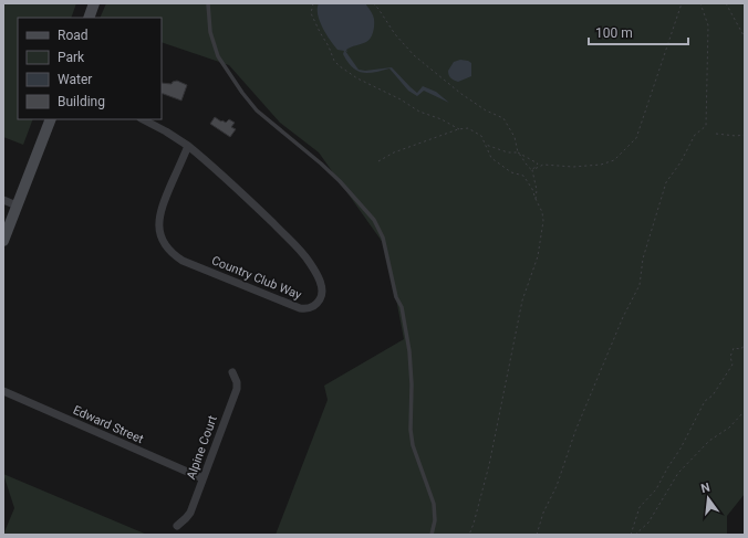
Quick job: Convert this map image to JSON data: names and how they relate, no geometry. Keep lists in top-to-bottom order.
{
  "streets": {
    "street": ["Country Club Way", "Edward Street", "Alpine Court"]
  },
  "crossings": [
    ["Edward Street", "Alpine Court"]
  ],
  "legend": [
    "Road",
    "Park",
    "Water",
    "Building"
  ],
  "scale_bar": "100 m",
  "north": "top"
}
